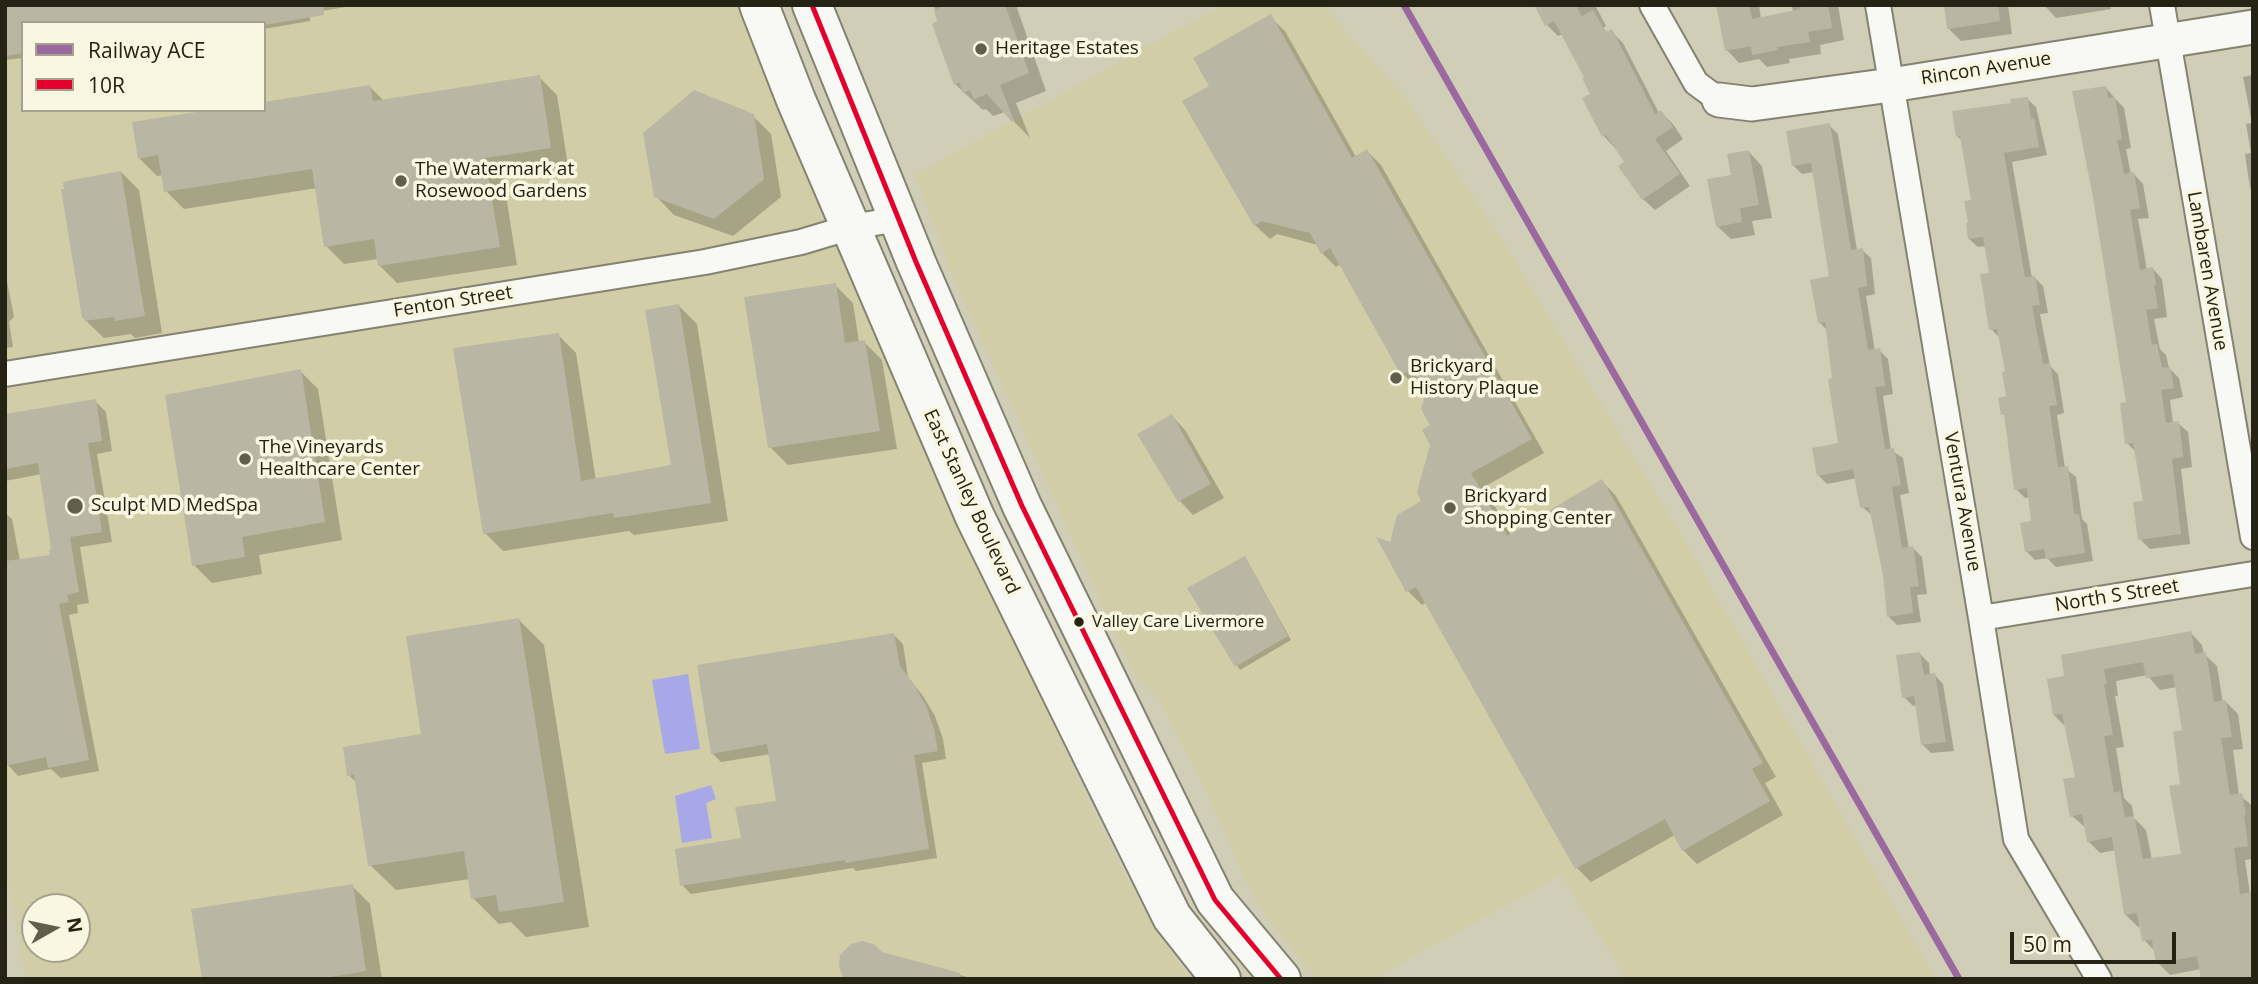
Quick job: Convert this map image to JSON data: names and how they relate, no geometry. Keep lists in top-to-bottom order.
{
  "streets": {
    "main road": ["East Stanley Boulevard"],
    "street": [
      "Rincon Avenue",
      "Lambaren Avenue",
      "Fenton Street",
      "Ventura Avenue",
      "North S Street"
    ]
  },
  "crossings": [
    ["Rincon Avenue", "Lambaren Avenue"],
    ["Rincon Avenue", "Ventura Avenue"],
    ["Fenton Street", "East Stanley Boulevard"],
    ["Ventura Avenue", "North S Street"]
  ],
  "places": [
    "Heritage Estates",
    "The Watermark at Rosewood Gardens",
    "Brickyard History Plaque",
    "The Vineyards Healthcare Center",
    "Sculpt MD MedSpa",
    "Brickyard Shopping Center",
    "Valley Care Livermore"
  ],
  "lines": ["rail line ACE", "transit line 10R"],
  "legend": ["Railway ACE", "10R"],
  "scale_bar": "50 m",
  "north": "right"
}
